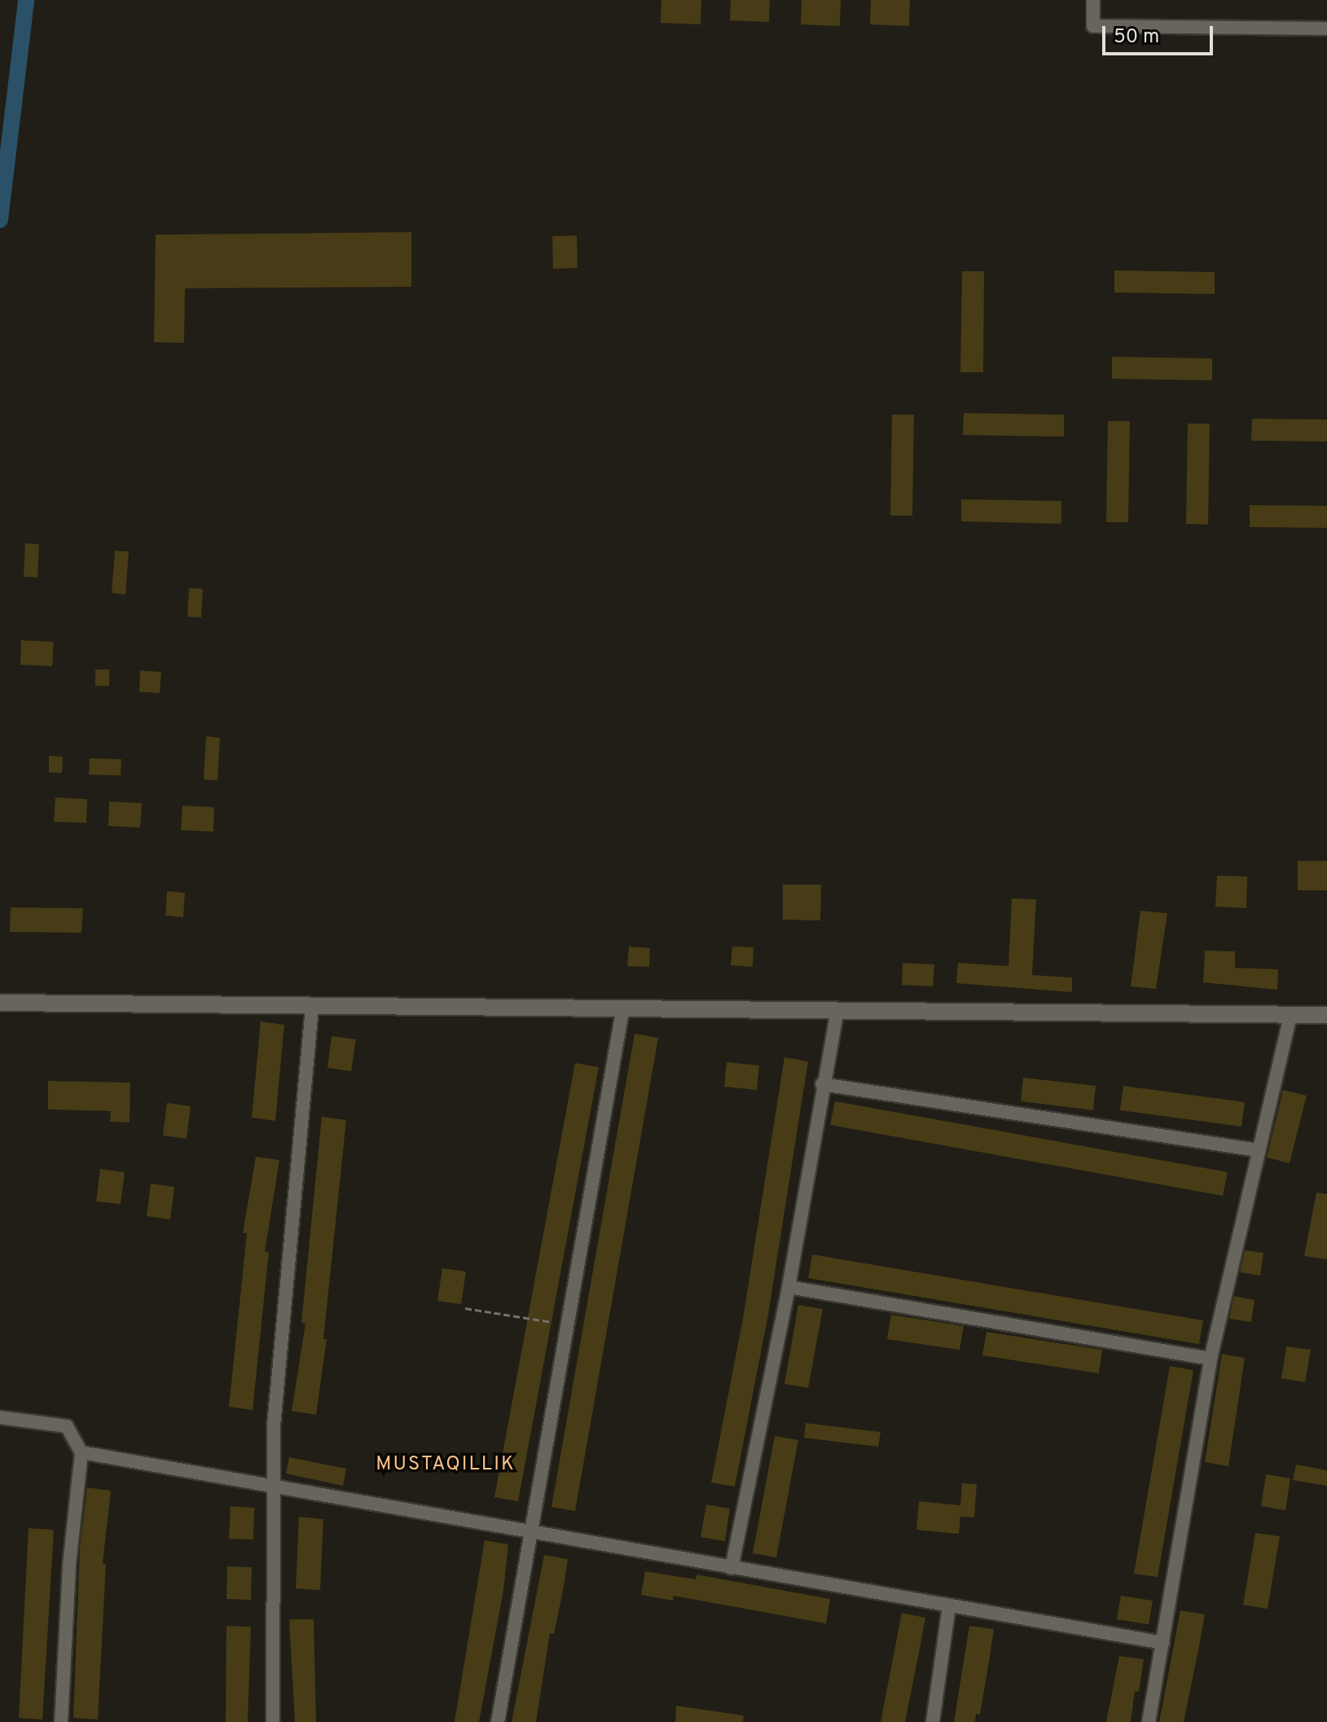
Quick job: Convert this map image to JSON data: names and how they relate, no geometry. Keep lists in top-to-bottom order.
{
  "districts": ["MUSTAQILLIK"],
  "scale_bar": "50 m"
}
